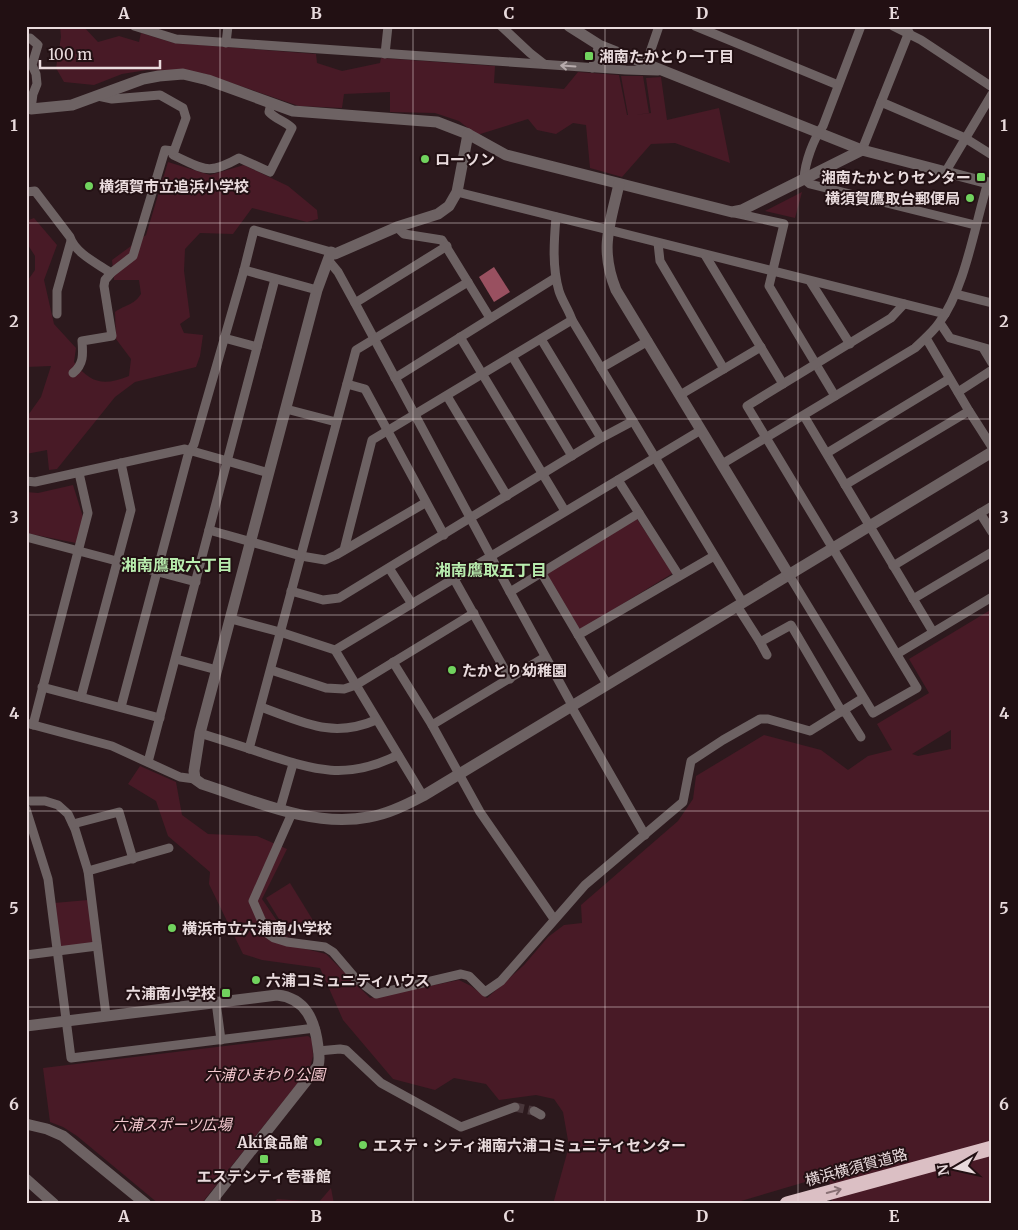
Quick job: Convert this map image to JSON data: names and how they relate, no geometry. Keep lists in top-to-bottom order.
{
  "streets": {
    "highway": ["横浜横須賀道路"]
  },
  "one_way": ["横浜横須賀道路"],
  "districts": ["湘南鷹取六丁目", "湘南鷹取五丁目"],
  "parks": ["六浦ひまわり公園", "六浦スポーツ広場"],
  "places": {
    "transit": [
      "湘南たかとり一丁目",
      "湘南たかとりセンター",
      "六浦南小学校",
      "エステシティ壱番館"
    ],
    "other": [
      "ローソン",
      "横須賀市立追浜小学校",
      "横須賀鷹取台郵便局",
      "たかとり幼稚園",
      "横浜市立六浦南小学校",
      "六浦コミュニティハウス",
      "Aki食品館",
      "エステ・シティ湘南六浦コミュニティセンター"
    ]
  },
  "scale_bar": "100 m",
  "north": "left",
  "grid": {
    "columns": [
      "A",
      "B",
      "C",
      "D",
      "E"
    ],
    "rows": [
      "1",
      "2",
      "3",
      "4",
      "5",
      "6"
    ]
  }
}
